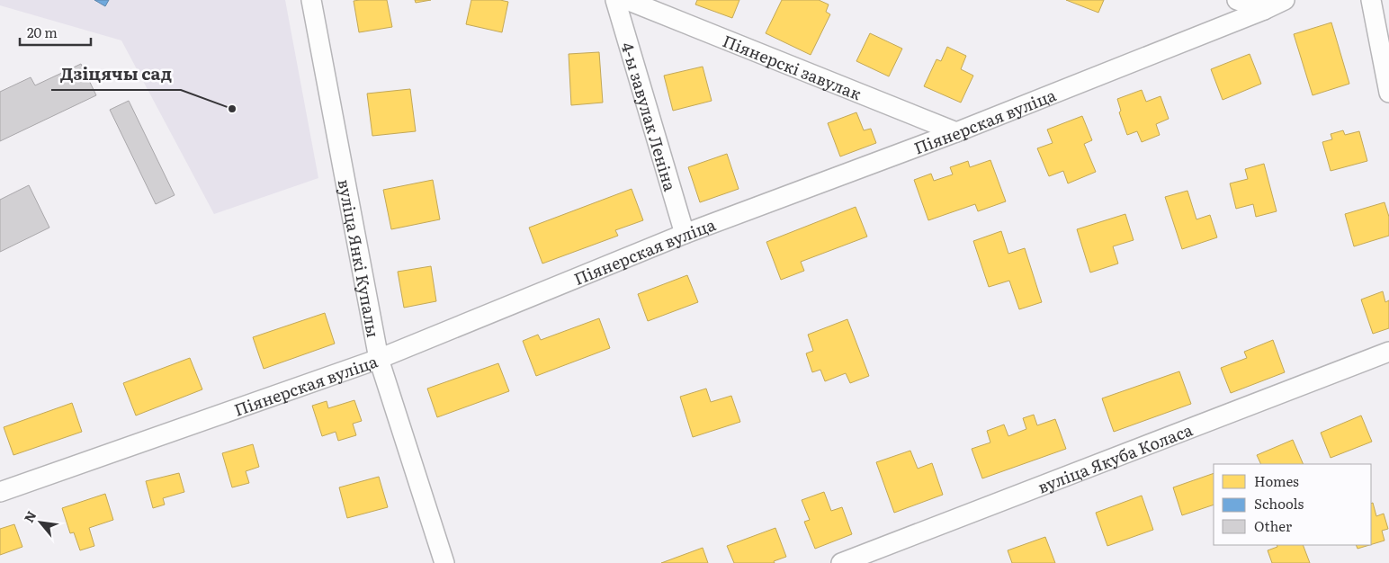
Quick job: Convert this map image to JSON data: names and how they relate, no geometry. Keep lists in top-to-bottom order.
{
  "streets": {
    "street": [
      "Піянерскі завулак",
      "4-ы завулак Леніна",
      "Піянерская вуліца",
      "вуліца Янкі Купалы",
      "вуліца Якуба Коласа"
    ]
  },
  "crossings": [
    ["Піянерскі завулак", "Піянерская вуліца"],
    ["4-ы завулак Леніна", "Піянерская вуліца"],
    ["Піянерская вуліца", "вуліца Янкі Купалы"]
  ],
  "places": ["Дзіцячы сад"],
  "legend": ["Homes", "Schools", "Other"],
  "scale_bar": "20 m",
  "north": "top left"
}
